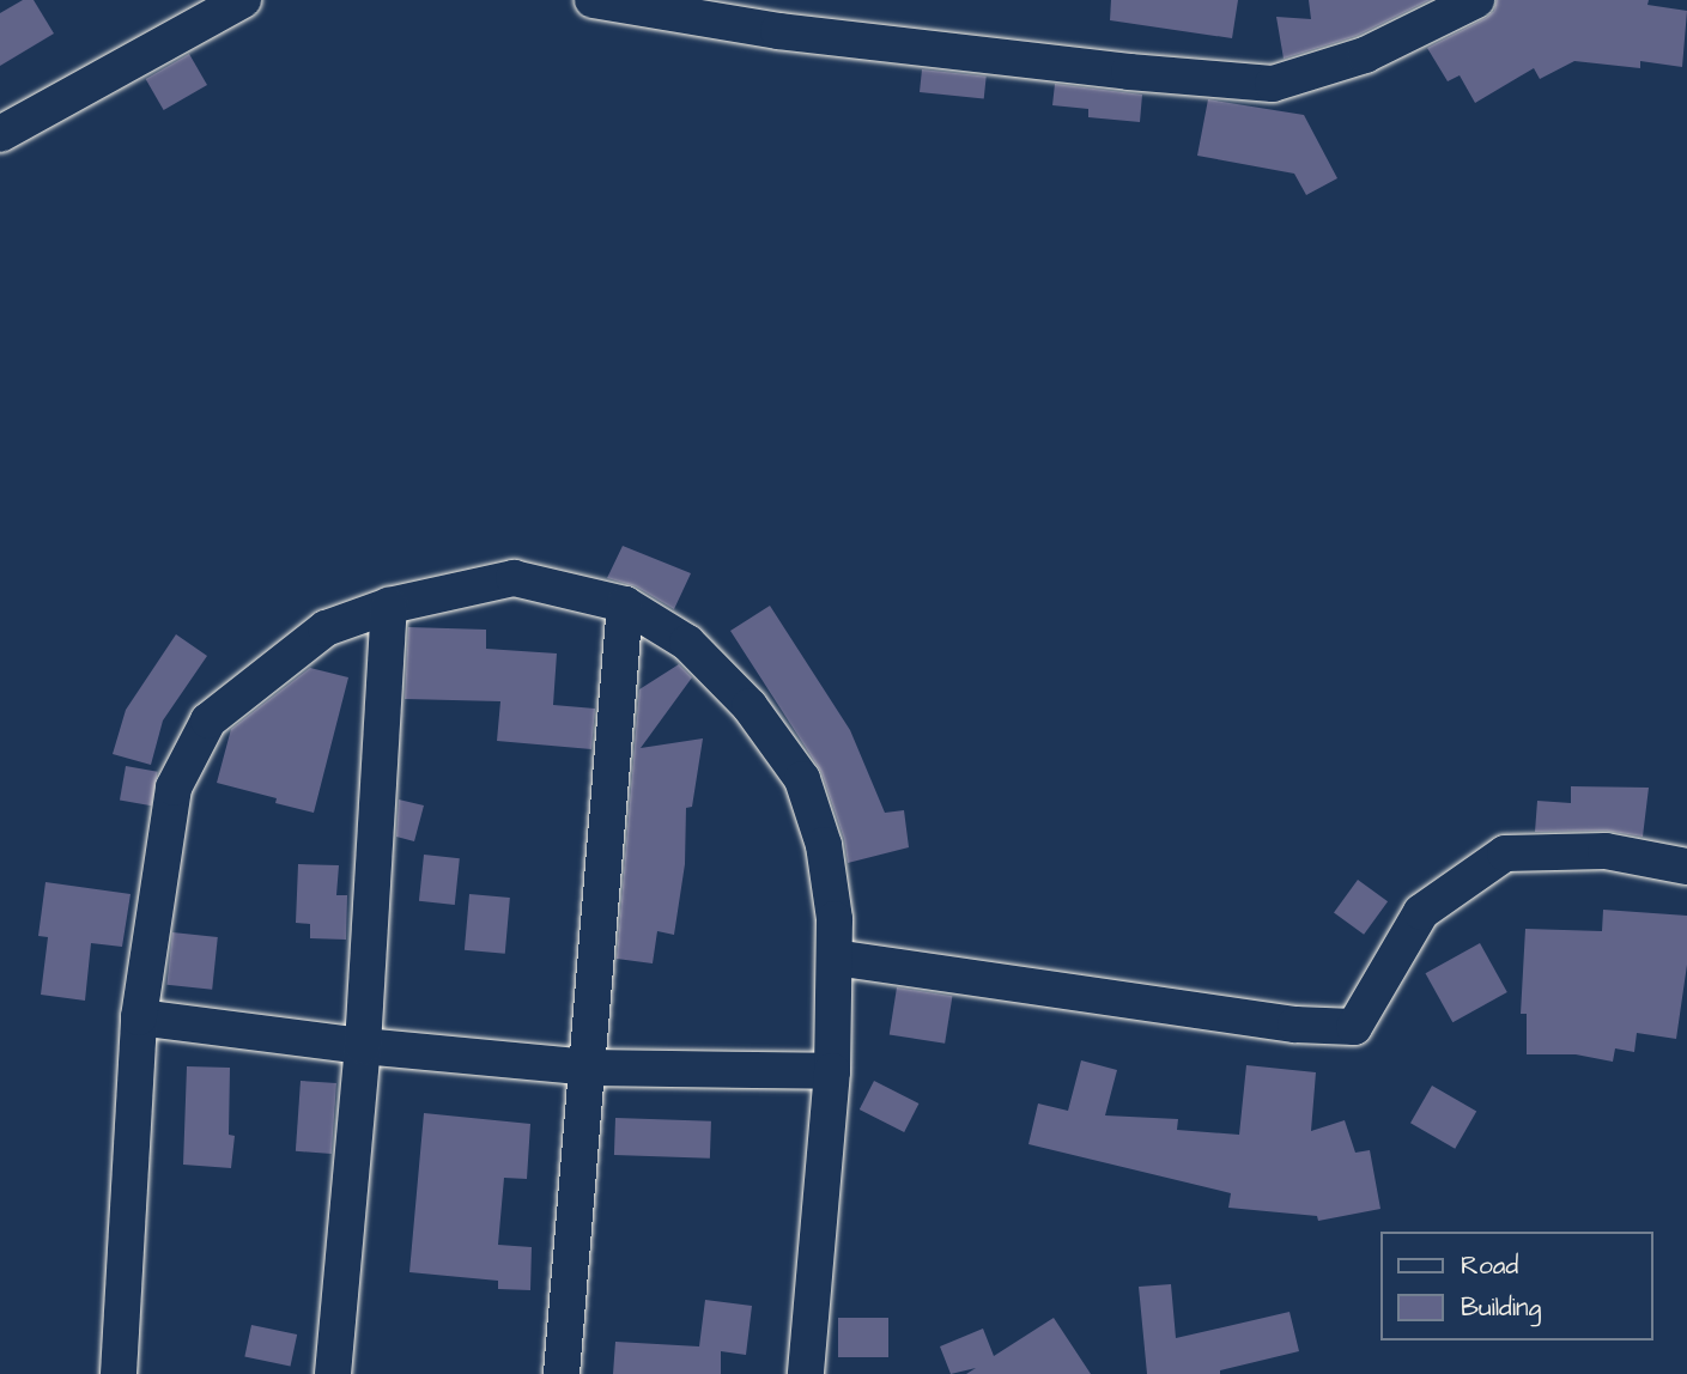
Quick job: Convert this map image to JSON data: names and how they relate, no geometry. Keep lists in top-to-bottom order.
{
  "legend": ["Road", "Building"]
}
